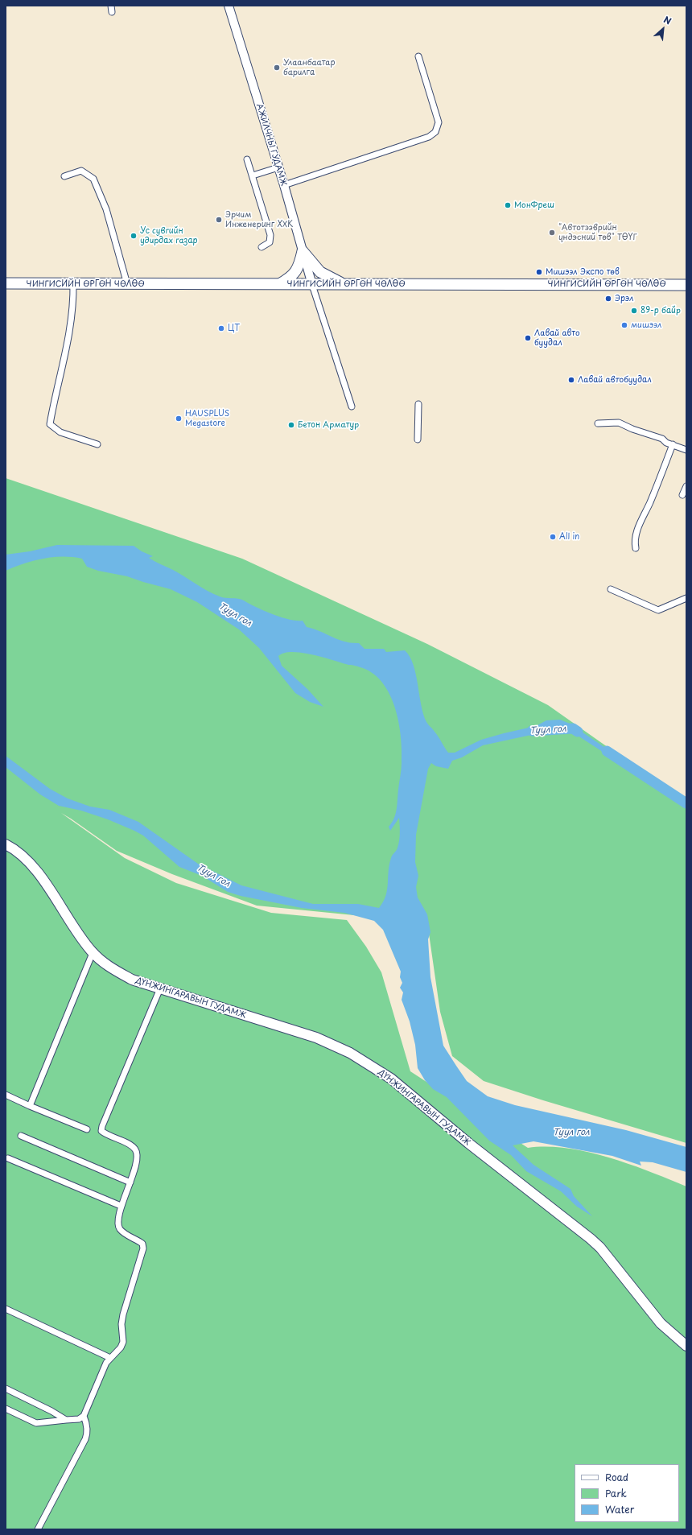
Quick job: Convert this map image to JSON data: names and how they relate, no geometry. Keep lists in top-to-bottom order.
{
  "streets": {
    "highway": ["ЧИНГИСИЙН ӨРГӨН ЧӨЛӨӨ"],
    "main road": ["АЖИЛЧНЫ ГУДАМЖ", "ДҮНЖИНГАРАВЫН ГУДАМЖ"]
  },
  "crossings": [
    ["АЖИЛЧНЫ ГУДАМЖ", "ЧИНГИСИЙН ӨРГӨН ЧӨЛӨӨ"]
  ],
  "water": ["Туул гол"],
  "places": [
    "Улаанбаатар барилга",
    "МонФреш",
    "Эрчим Инженеринг ХХК",
    "\"Автотээврийн үндэсний төв\" ТӨҮГ",
    "Ус сувгийн удирдах газар",
    "Мишээл Экспо төв",
    "Эрэл",
    "89-р байр",
    "мишээл",
    "ЦТ",
    "Лавай авто буудал",
    "Лавай автобуудал",
    "HAUSPLUS Megastore",
    "Бетон Арматур",
    "All in"
  ],
  "legend": ["Road", "Park", "Water"],
  "north": "top right"
}
